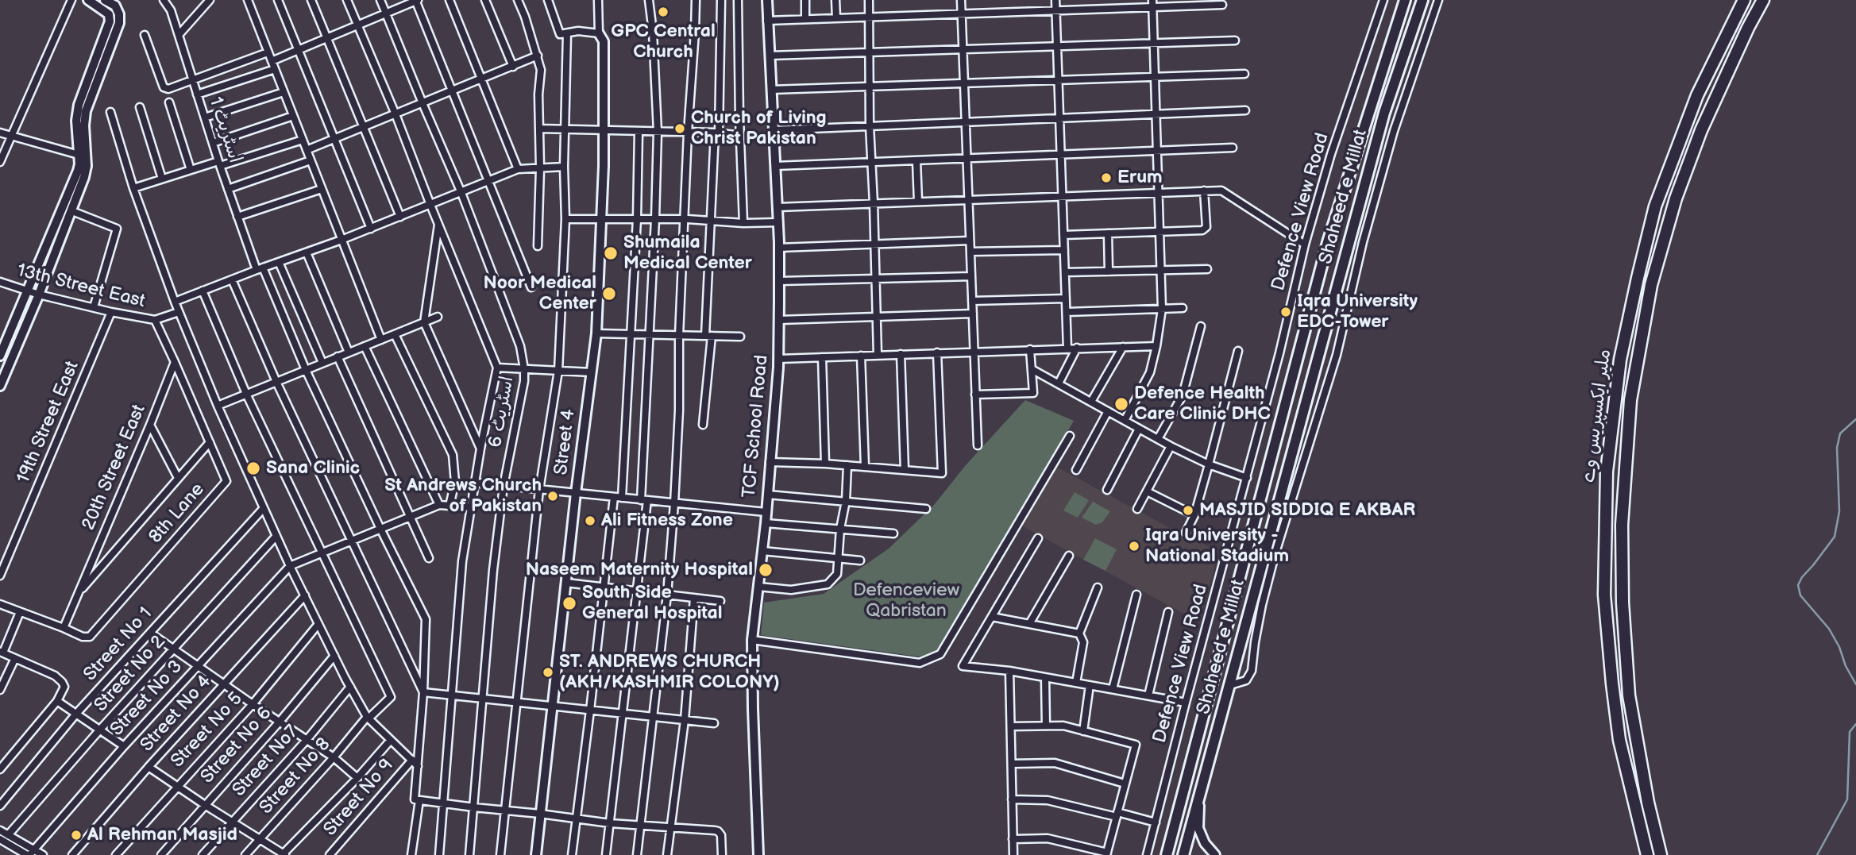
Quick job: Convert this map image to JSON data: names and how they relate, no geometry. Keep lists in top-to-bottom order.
{
  "streets": {
    "highway": ["ملیر ایکسپریس وے"],
    "main road": ["Shaheed e Millat"],
    "street": [
      "اسٹریٹ 1",
      "Defence View Road",
      "13th Street East",
      "اسٹریٹ 6",
      "19th Street East",
      "TCF School Road",
      "Street 4",
      "20th Street East",
      "8th Lane",
      "Street No 1",
      "Street No 2",
      "Street No 3",
      "Street No 4",
      "Street No 5",
      "Street No 6",
      "Street No7",
      "Street No 8",
      "Street No 9"
    ]
  },
  "crossings": [
    ["13th Street East", "19th Street East"],
    ["20th Street East", "8th Lane"]
  ],
  "parks": ["Defenceview Qabristan"],
  "places": [
    "GPC Central Church",
    "Church of Living Christ Pakistan",
    "Erum",
    "Shumaila Medical Center",
    "Noor Medical Center",
    "Iqra University EDC-Tower",
    "Defence Health Care Clinic DHC",
    "Sana Clinic",
    "St Andrews Church of Pakistan",
    "MASJID SIDDIQ E AKBAR",
    "Ali Fitness Zone",
    "Iqra University - National Stadium",
    "Naseem Maternity Hospital",
    "South Side General Hospital",
    "ST. ANDREWS CHURCH (AKH/KASHMIR COLONY)",
    "Al Rehman Masjid"
  ]
}
